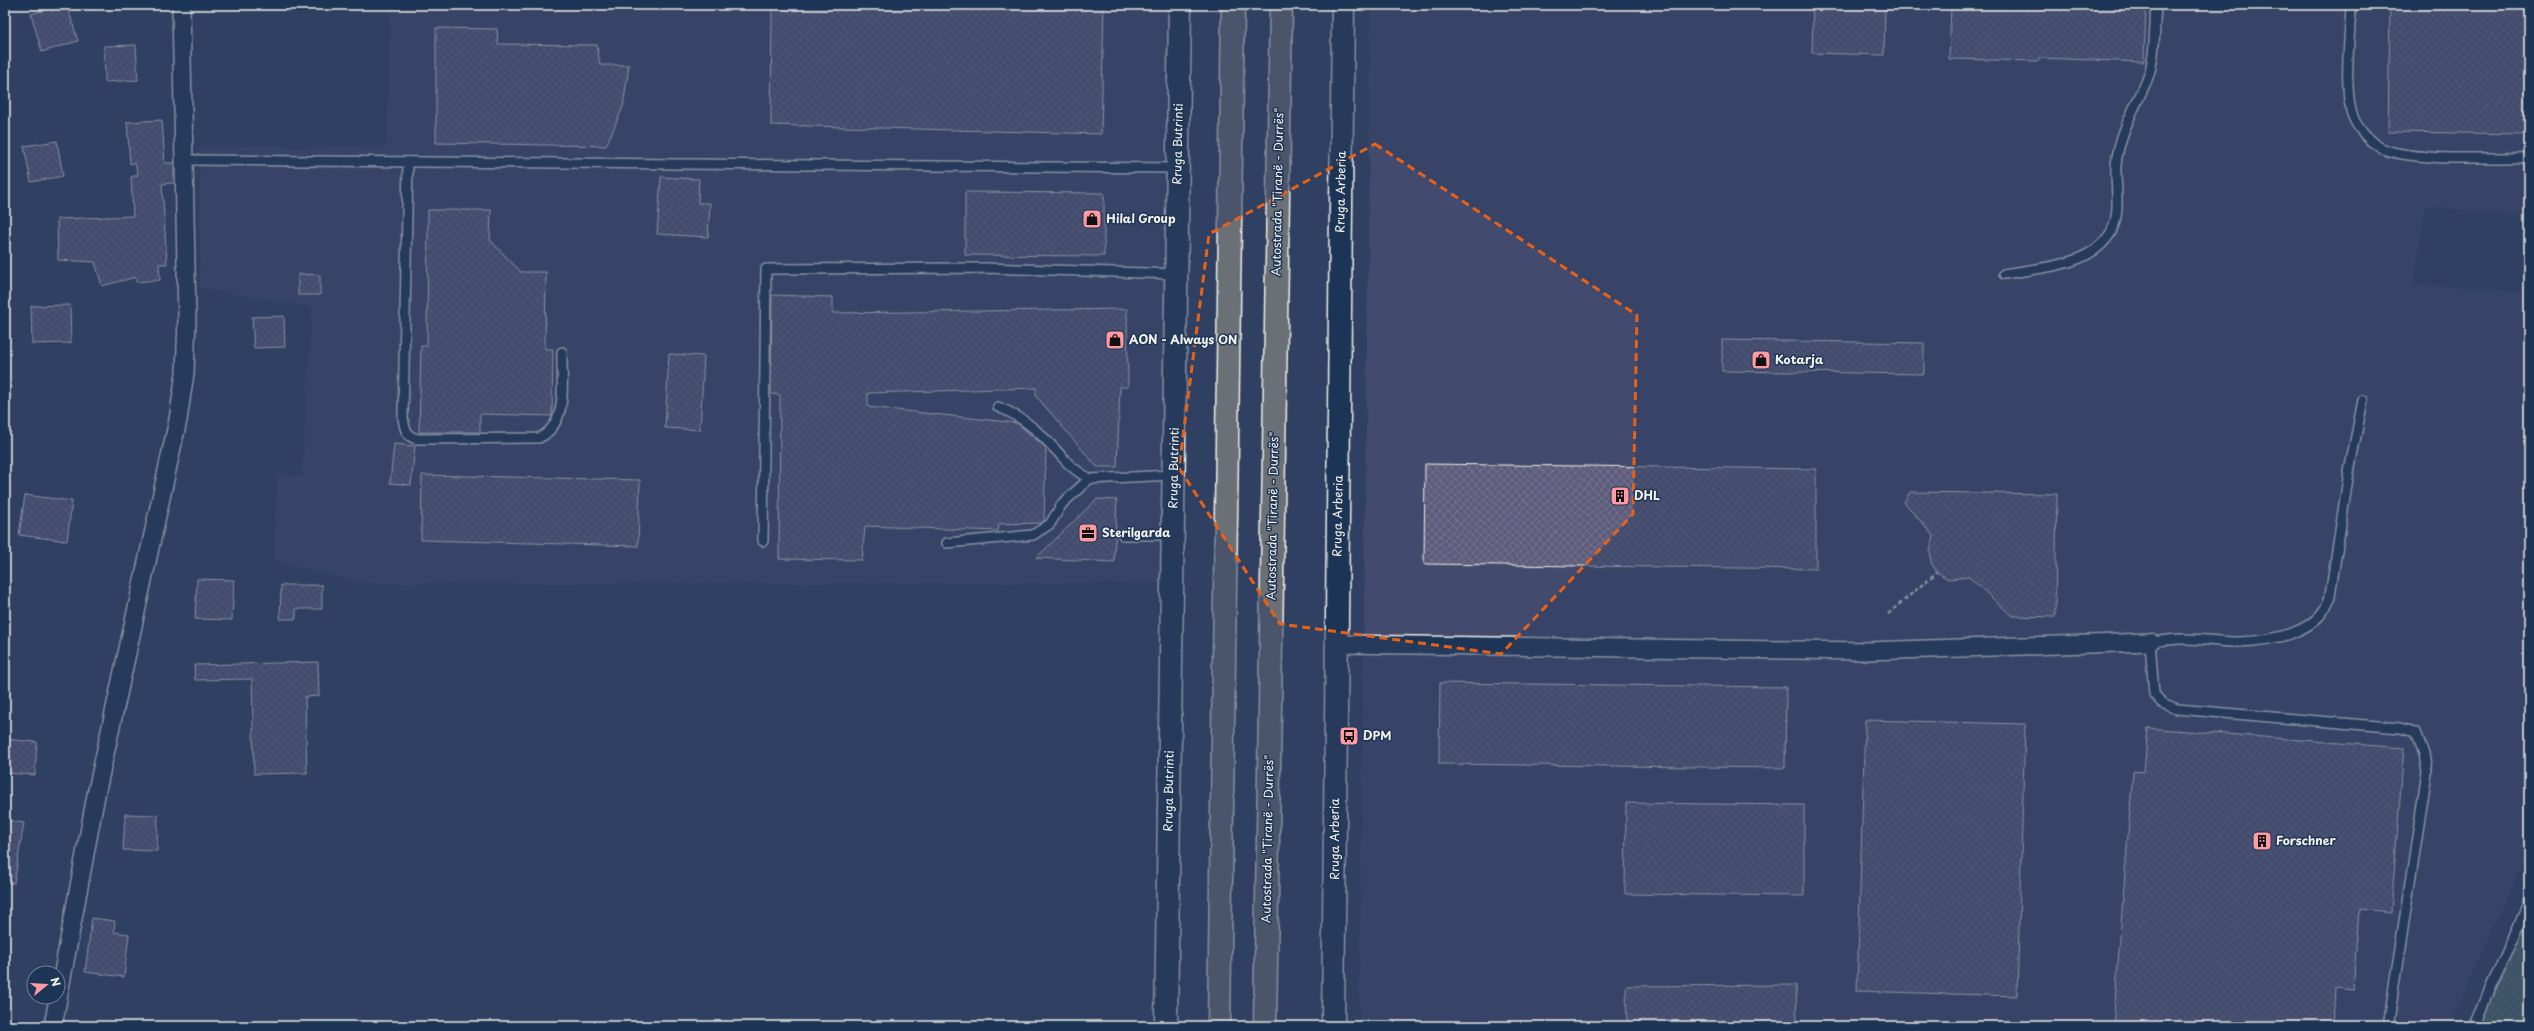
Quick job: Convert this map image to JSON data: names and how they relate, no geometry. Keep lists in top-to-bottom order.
{
  "streets": {
    "highway": ["Autostrada \"Tiranë - Durrës\""],
    "main road": ["Rruga Butrinti", "Rruga Arberia"]
  },
  "places": {
    "shop": ["Hilal Group", "AON - Always ON", "Kotarja"],
    "building": ["DHL", "Forschner"],
    "office": ["Sterilgarda"],
    "bus stop": ["DPM"]
  },
  "north": "right"
}
